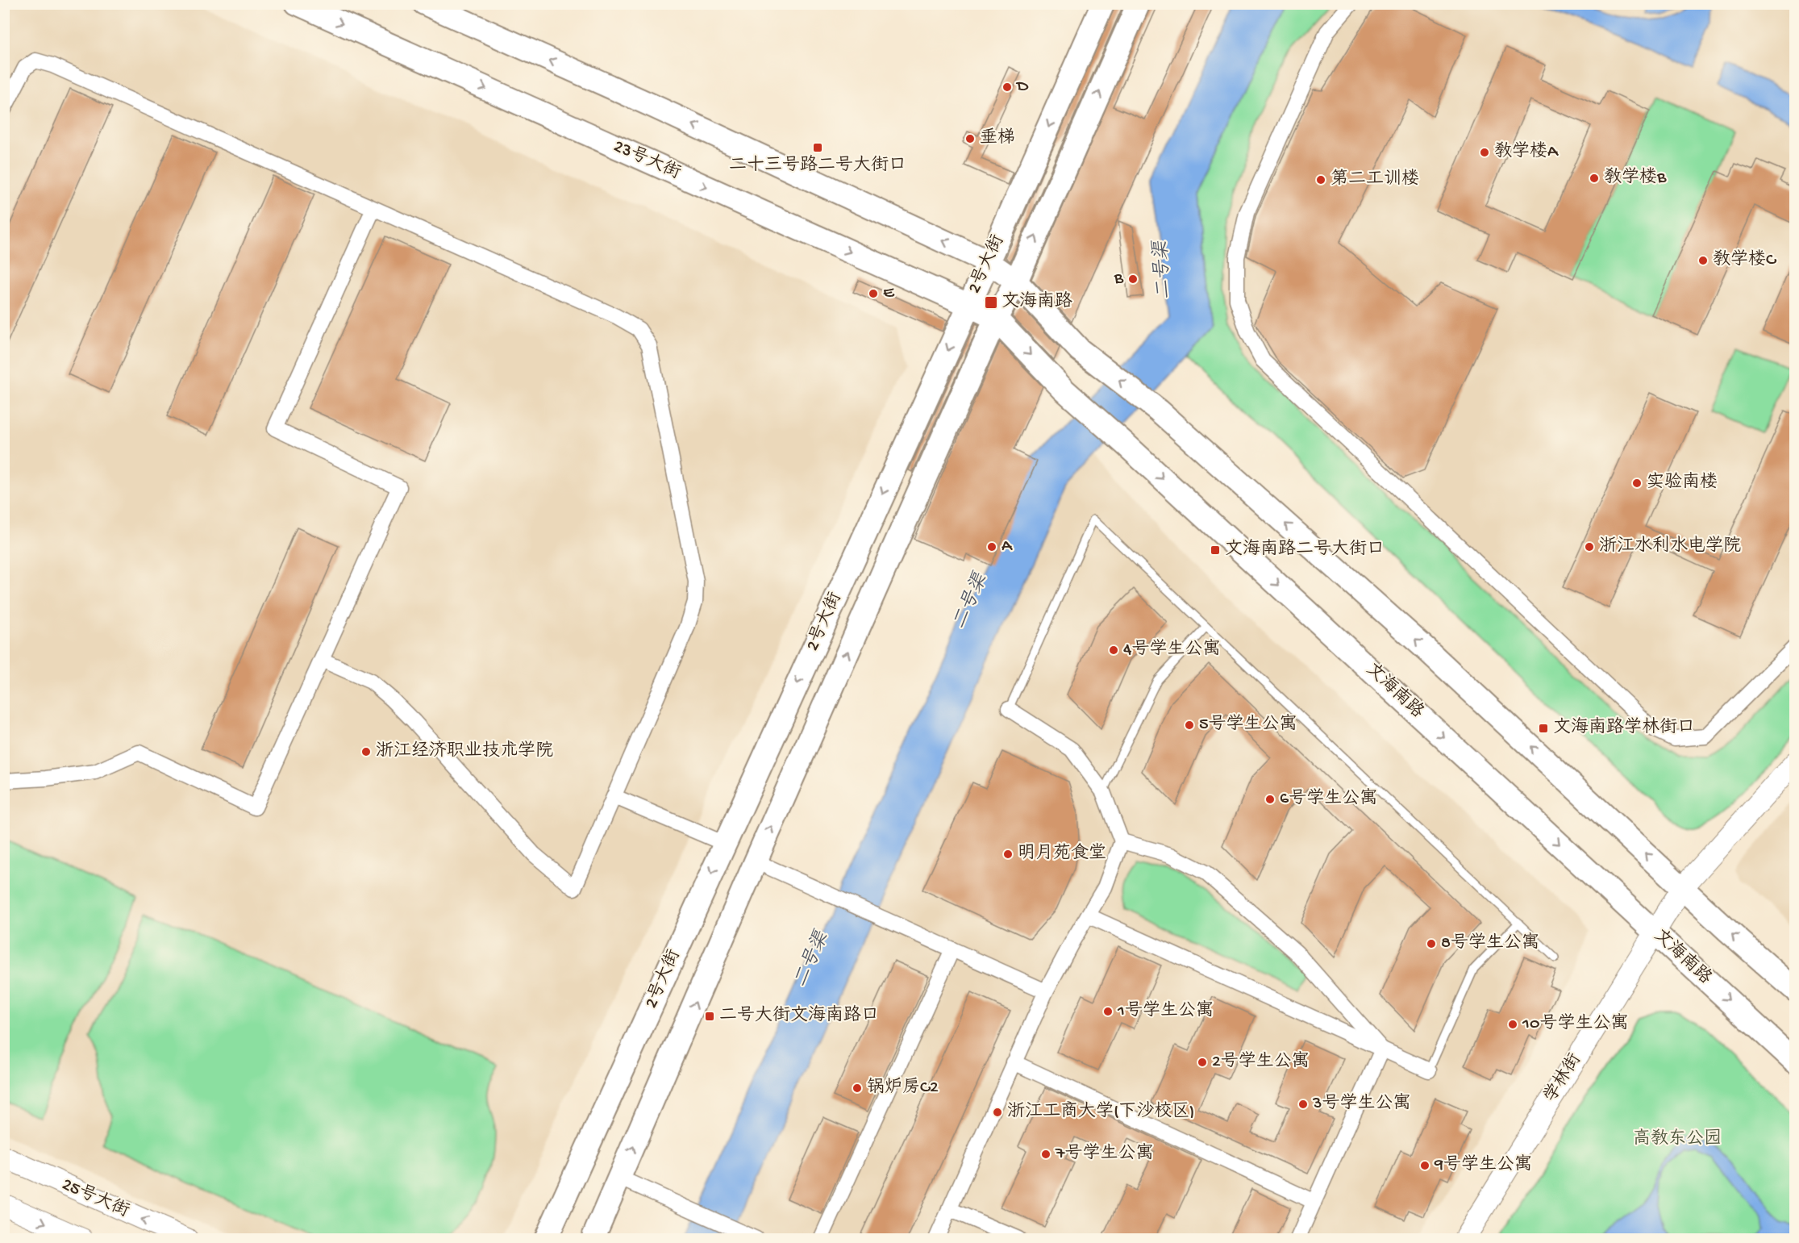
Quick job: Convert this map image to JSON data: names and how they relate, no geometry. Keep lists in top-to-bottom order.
{
  "streets": {
    "main road": [
      "23号大街",
      "2号大街",
      "文海南路",
      "学林街",
      "25号大街"
    ]
  },
  "crossings": [
    ["23号大街", "2号大街"],
    ["23号大街", "文海南路"],
    ["2号大街", "文海南路"],
    ["文海南路", "学林街"]
  ],
  "water": ["二号渠"],
  "parks": ["高教东公园"],
  "places": {
    "other": [
      "D",
      "垂梯",
      "教学楼A",
      "教学楼B",
      "第二工训楼",
      "教学楼C",
      "B",
      "E",
      "实验南楼",
      "A",
      "浙江水利水电学院",
      "4号学生公寓",
      "5号学生公寓",
      "浙江经济职业技术学院",
      "6号学生公寓",
      "明月苑食堂",
      "8号学生公寓",
      "1号学生公寓",
      "10号学生公寓",
      "2号学生公寓",
      "锅炉房C2",
      "3号学生公寓",
      "浙江工商大学(下沙校区)",
      "7号学生公寓",
      "9号学生公寓"
    ],
    "transit": [
      "二十三号路二号大街口",
      "文海南路",
      "文海南路二号大街口",
      "文海南路学林街口",
      "二号大街文海南路口"
    ]
  }
}
